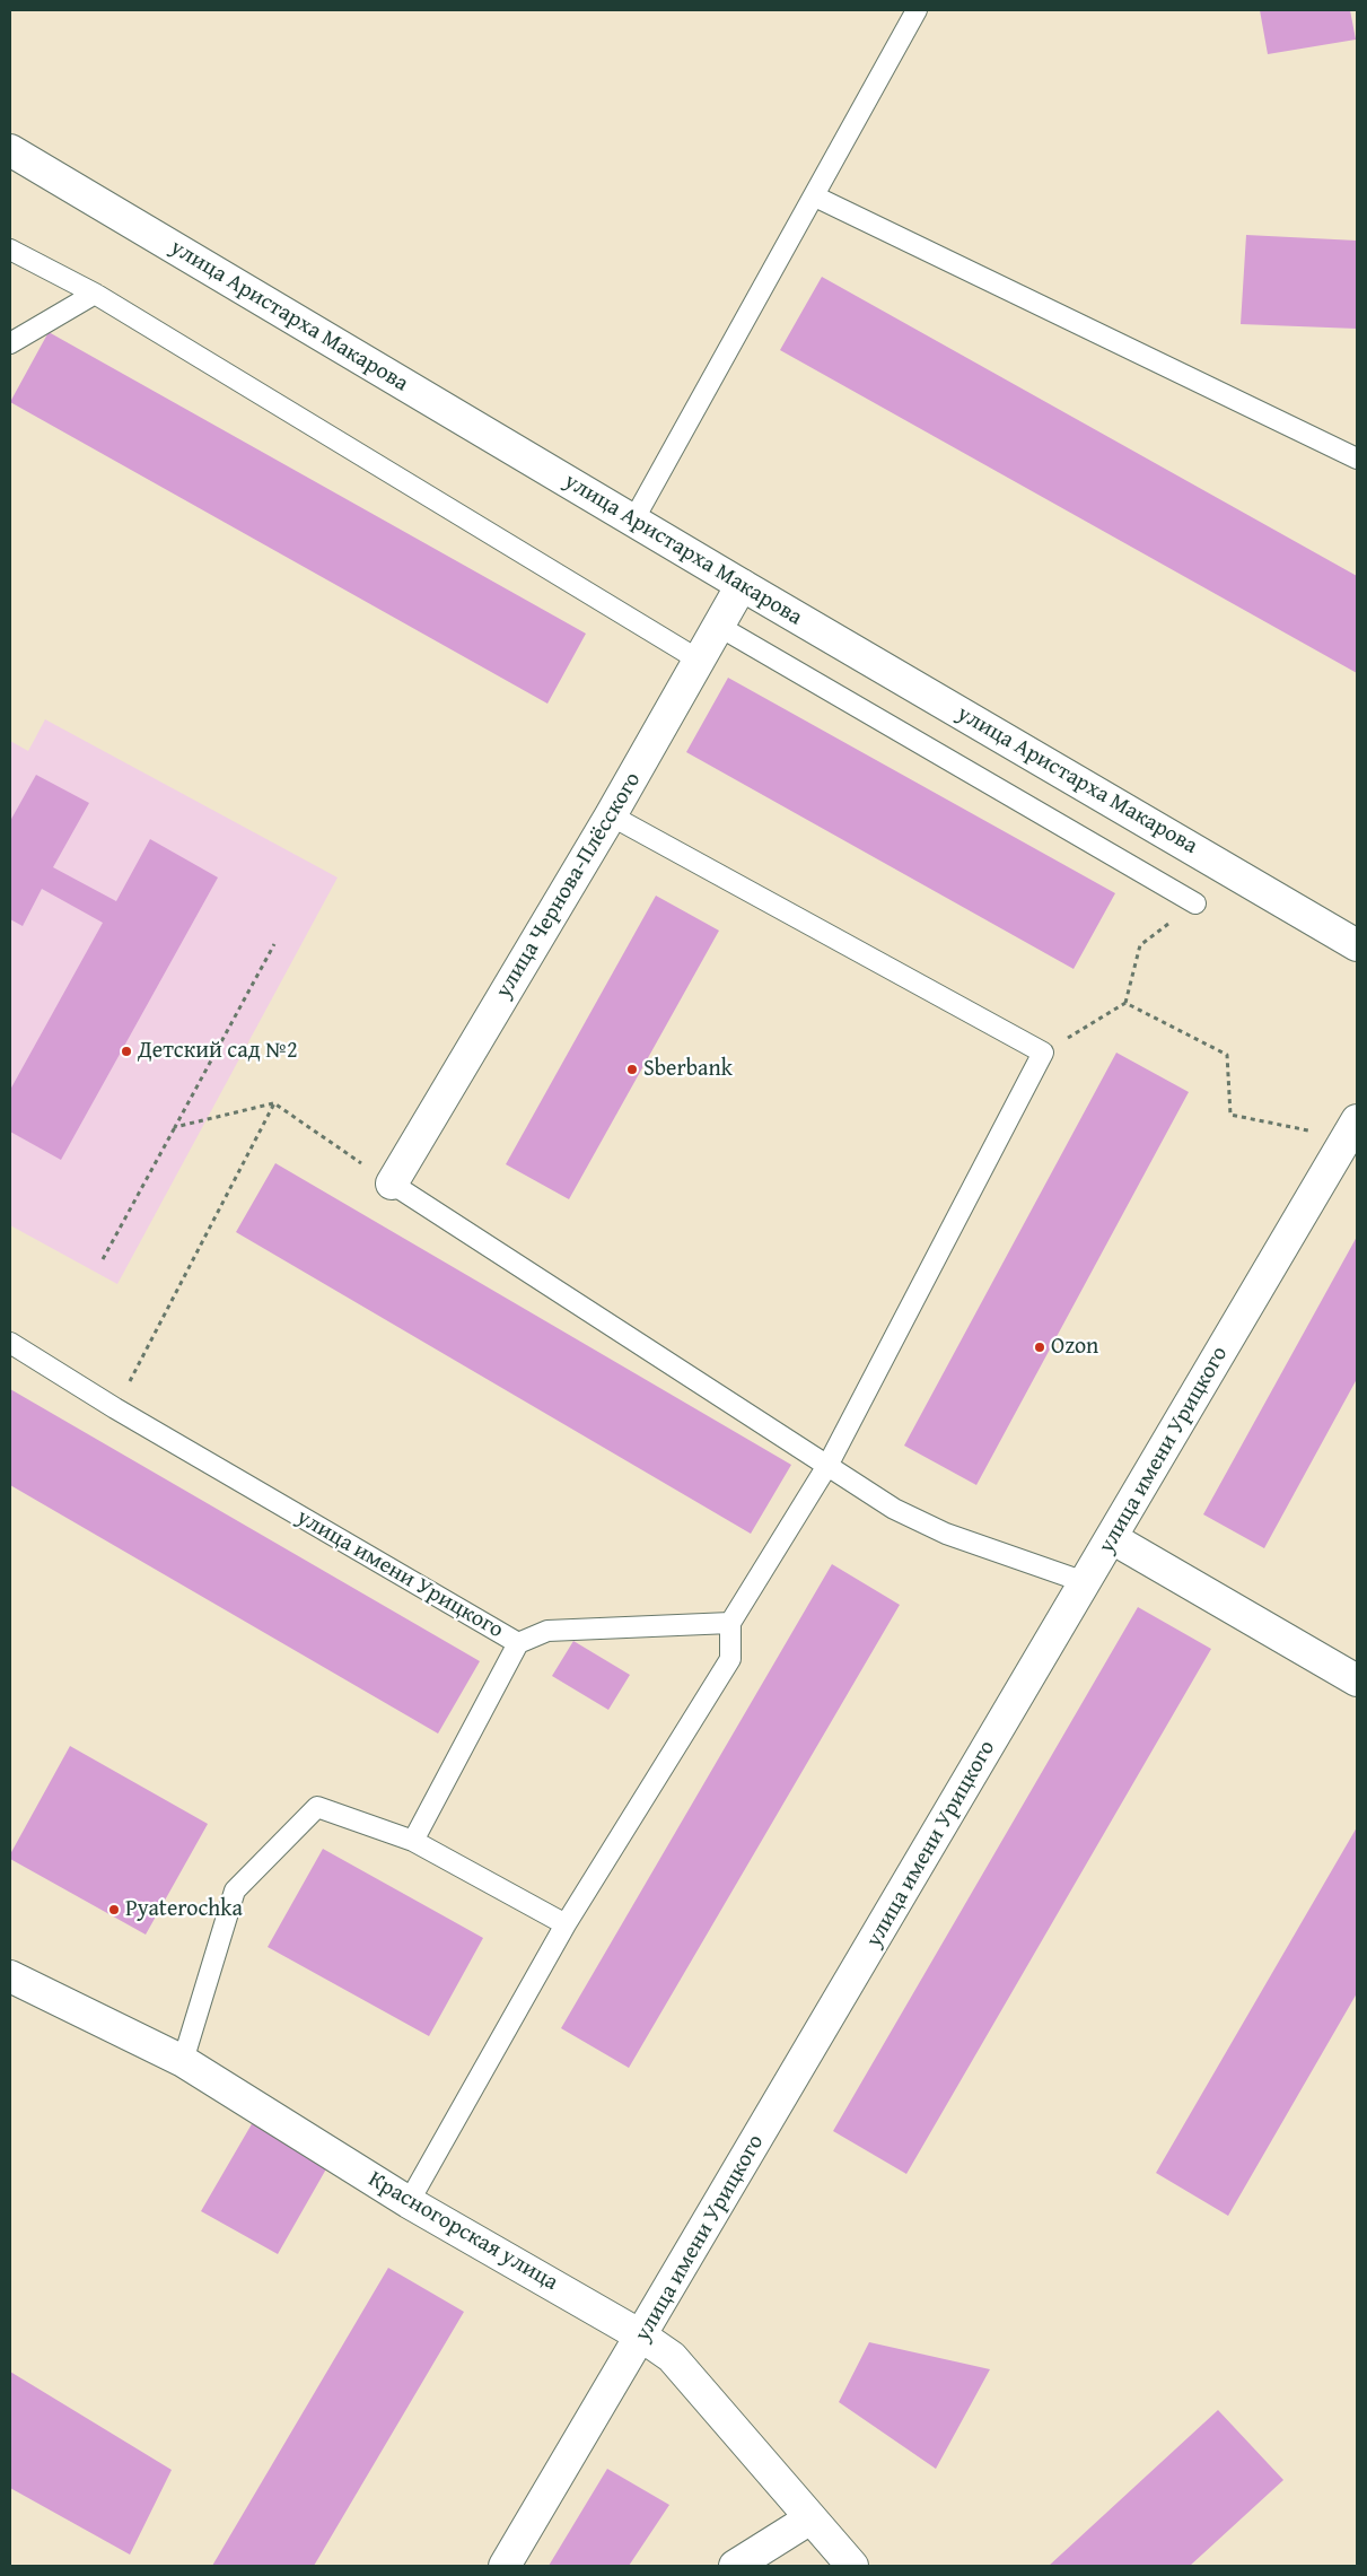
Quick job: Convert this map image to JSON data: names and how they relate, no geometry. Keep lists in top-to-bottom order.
{
  "streets": {
    "street": [
      "улица Аристарха Макарова",
      "улица Чернова-Плёсского",
      "улица имени Урицкого",
      "Красногорская улица"
    ]
  },
  "crossings": [
    ["улица Аристарха Макарова", "улица Чернова-Плёсского"],
    ["улица имени Урицкого", "Красногорская улица"]
  ],
  "places": [
    "Детский сад №2",
    "Sberbank",
    "Ozon",
    "Pyaterochka"
  ]
}
